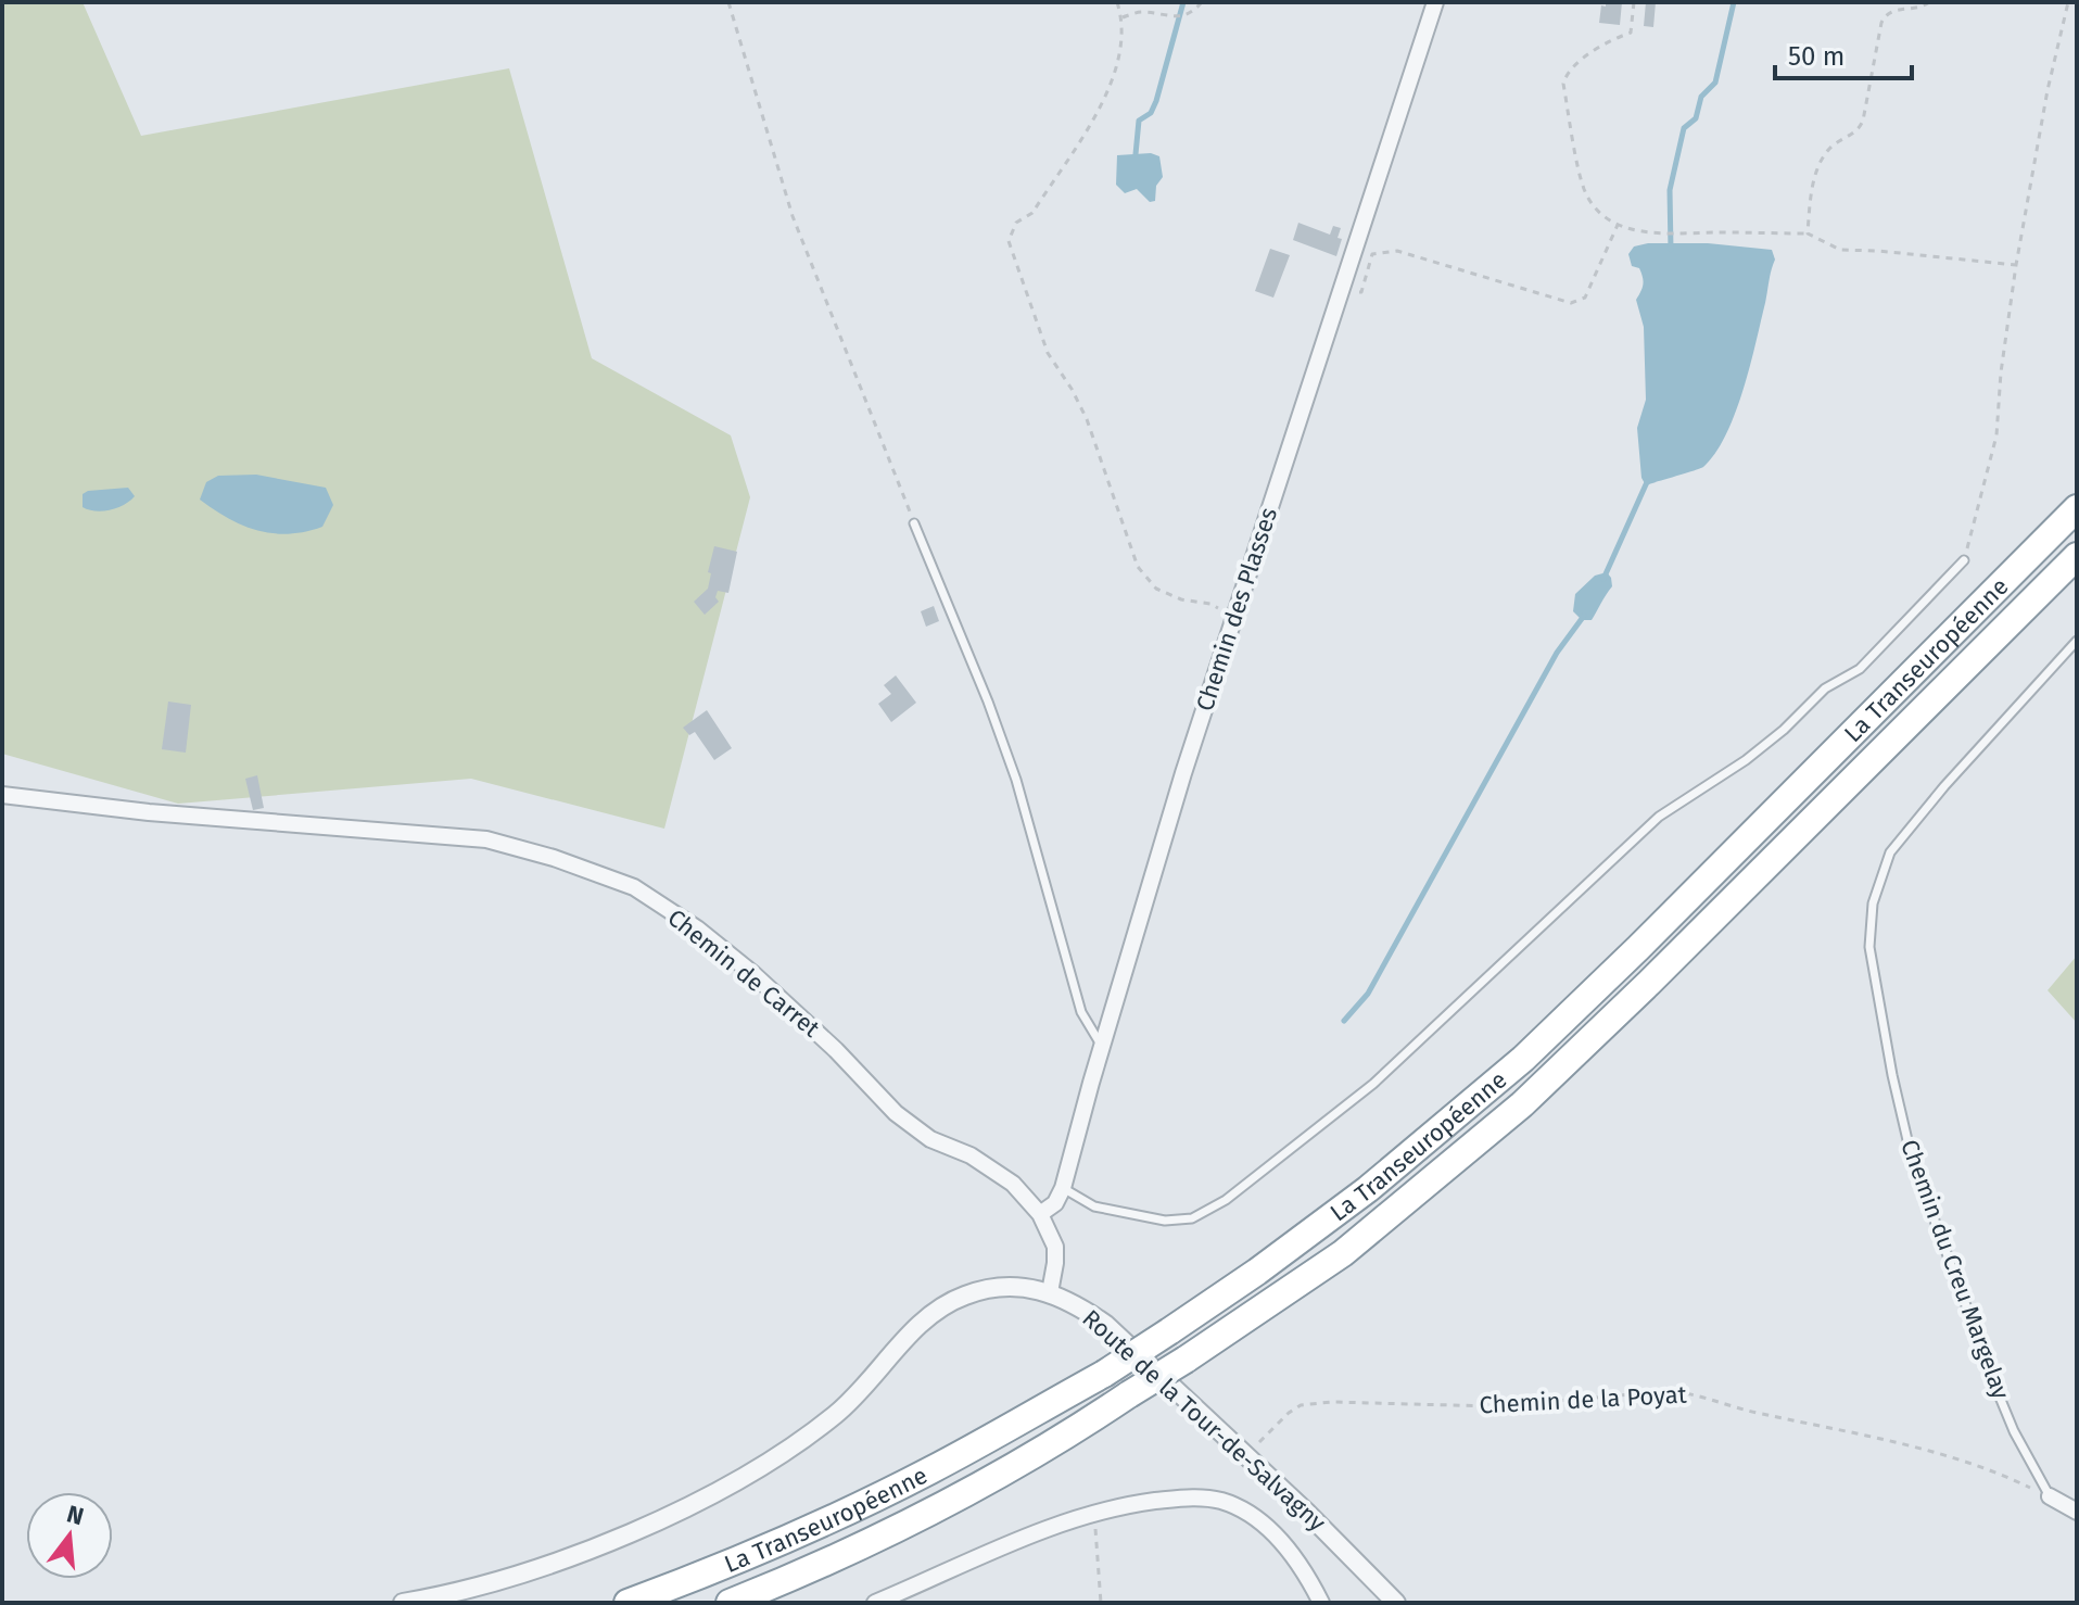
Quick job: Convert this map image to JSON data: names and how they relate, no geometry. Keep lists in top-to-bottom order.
{
  "streets": {
    "highway": ["La Transeuropéenne"],
    "street": ["Chemin des Plasses", "Chemin de Carret", "Route de la Tour-de-Salvagny"],
    "lane": ["Chemin du Creu Margelay"],
    "path": ["Chemin de la Poyat"]
  },
  "crossings": [
    ["Chemin des Plasses", "Chemin de Carret"],
    ["Chemin de Carret", "Route de la Tour-de-Salvagny"],
    ["Chemin du Creu Margelay", "Chemin de la Poyat"],
    ["Chemin de la Poyat", "Route de la Tour-de-Salvagny"]
  ],
  "scale_bar": "50 m",
  "north": "top"
}
